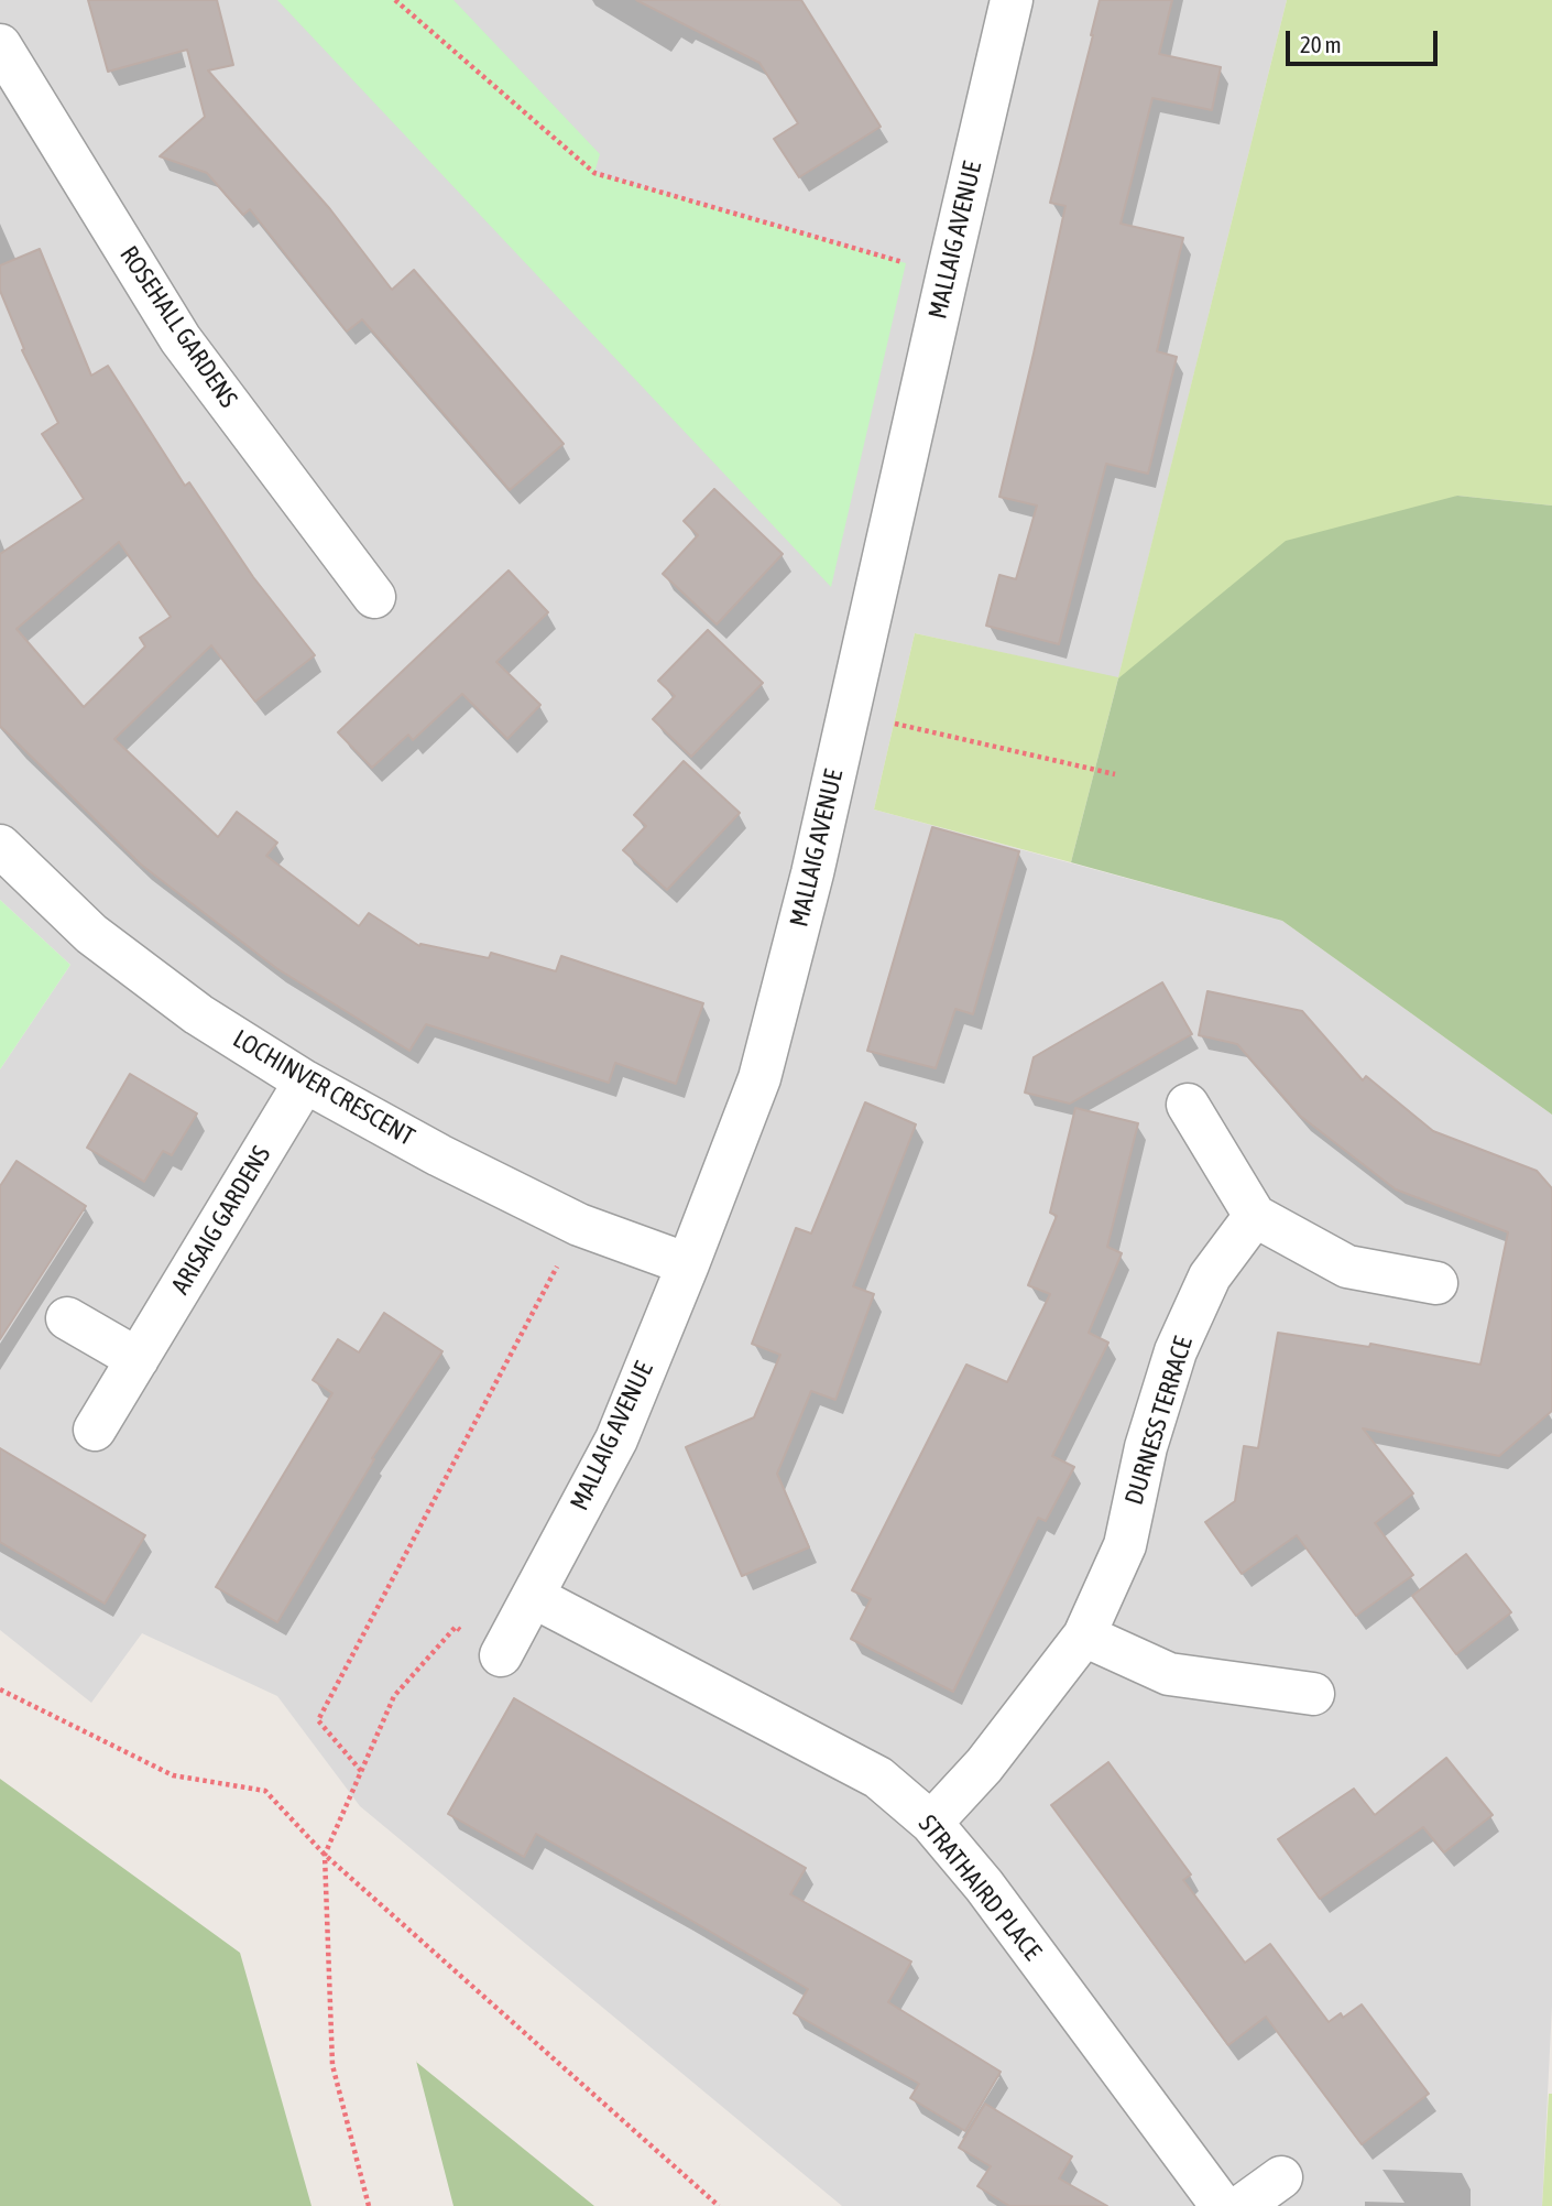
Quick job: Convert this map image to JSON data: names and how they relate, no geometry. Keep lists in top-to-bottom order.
{
  "streets": {
    "street": [
      "MALLAIG AVENUE",
      "ROSEHALL GARDENS",
      "LOCHINVER CRESCENT",
      "ARISAIG GARDENS",
      "DURNESS TERRACE",
      "STRATHAIRD PLACE"
    ]
  },
  "crossings": [
    ["MALLAIG AVENUE", "LOCHINVER CRESCENT"],
    ["MALLAIG AVENUE", "STRATHAIRD PLACE"],
    ["LOCHINVER CRESCENT", "ARISAIG GARDENS"],
    ["DURNESS TERRACE", "STRATHAIRD PLACE"]
  ],
  "scale_bar": "20 m"
}
